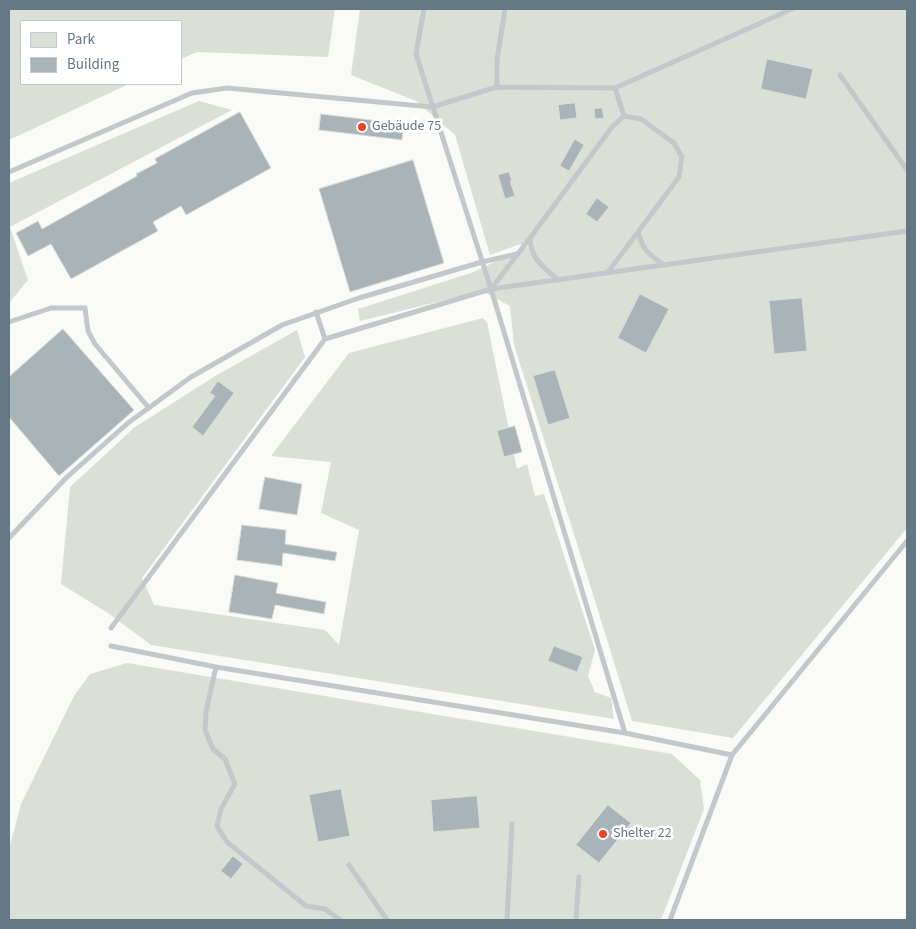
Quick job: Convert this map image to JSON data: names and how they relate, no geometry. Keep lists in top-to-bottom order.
{
  "places": ["Gebäude 75", "Shelter 22"],
  "legend": ["Park", "Building"]
}
